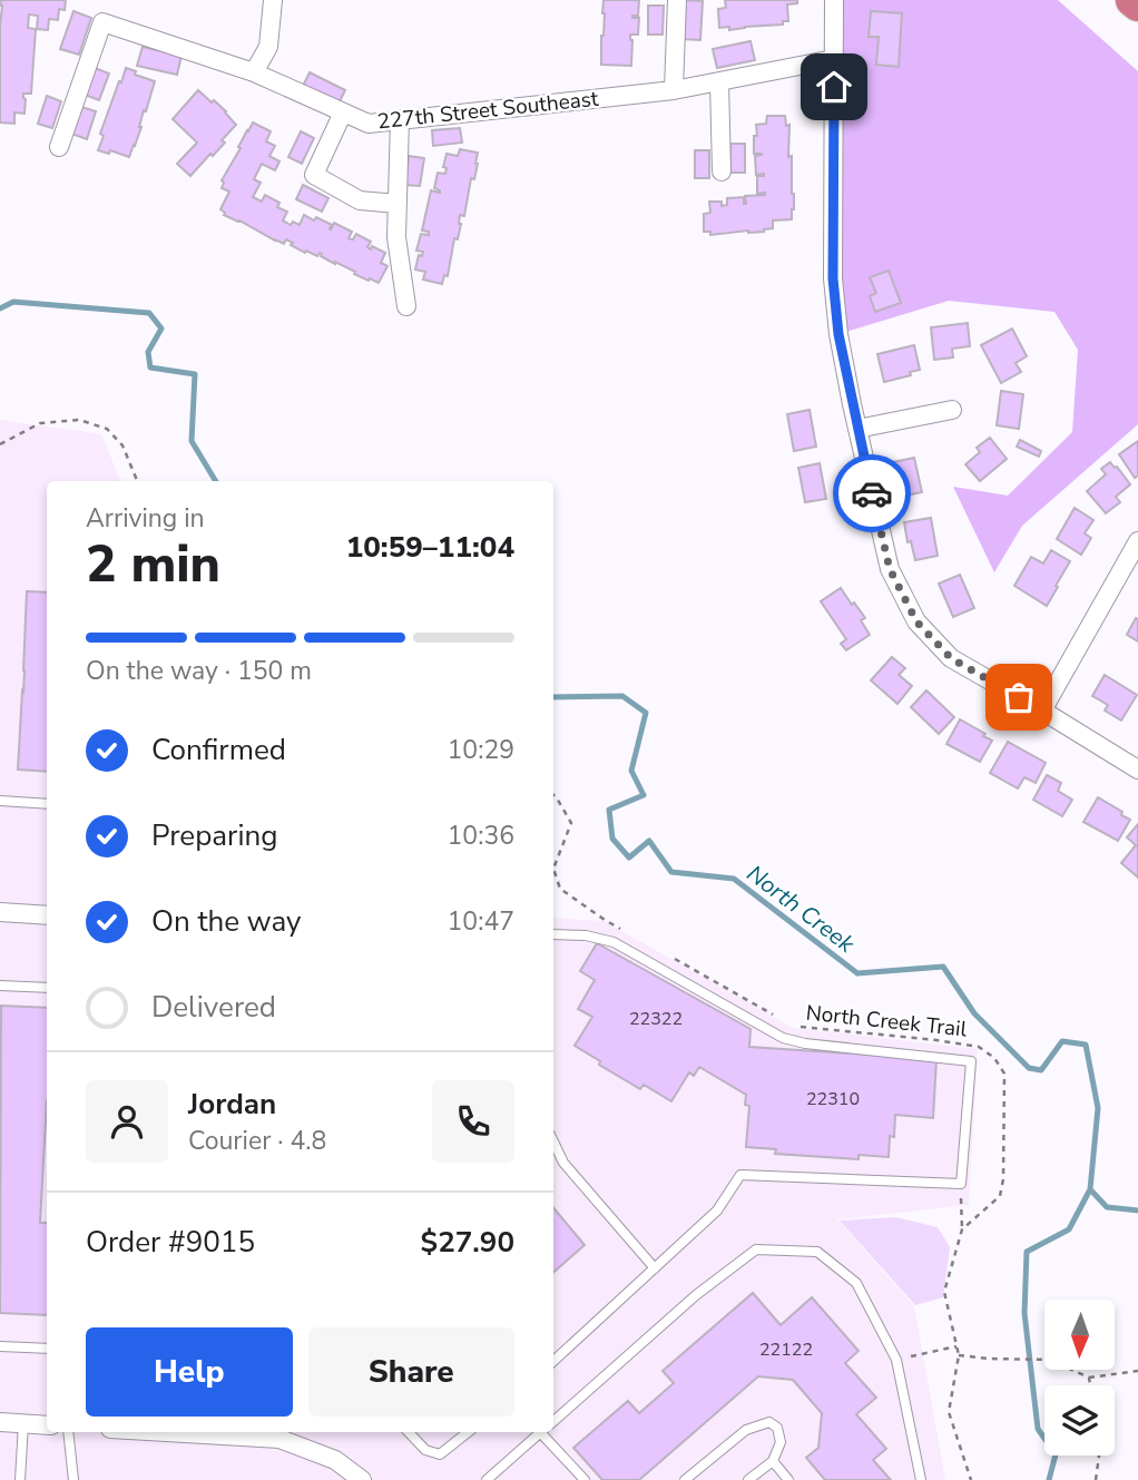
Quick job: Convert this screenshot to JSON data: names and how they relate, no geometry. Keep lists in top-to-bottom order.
{
  "streets": {
    "street": ["227th Street Southeast"],
    "path": ["North Creek Trail"]
  },
  "water": ["North Creek"],
  "house_numbers": ["22322", "22310", "22122"],
  "north": "bottom",
  "page": {
    "heading": ["2 min", "Arriving in", "10:59–11:04"],
    "panel": [
      "Jordan",
      "Courier · 4.8",
      "Order #9015",
      "$27.90"
    ],
    "bar": "On the way · 150 m",
    "list": [
      ["Confirmed", "10:29"],
      ["Preparing", "10:36"],
      ["On the way", "10:47"],
      "Delivered"
    ],
    "buttons": ["Help", "Share"]
  }
}
